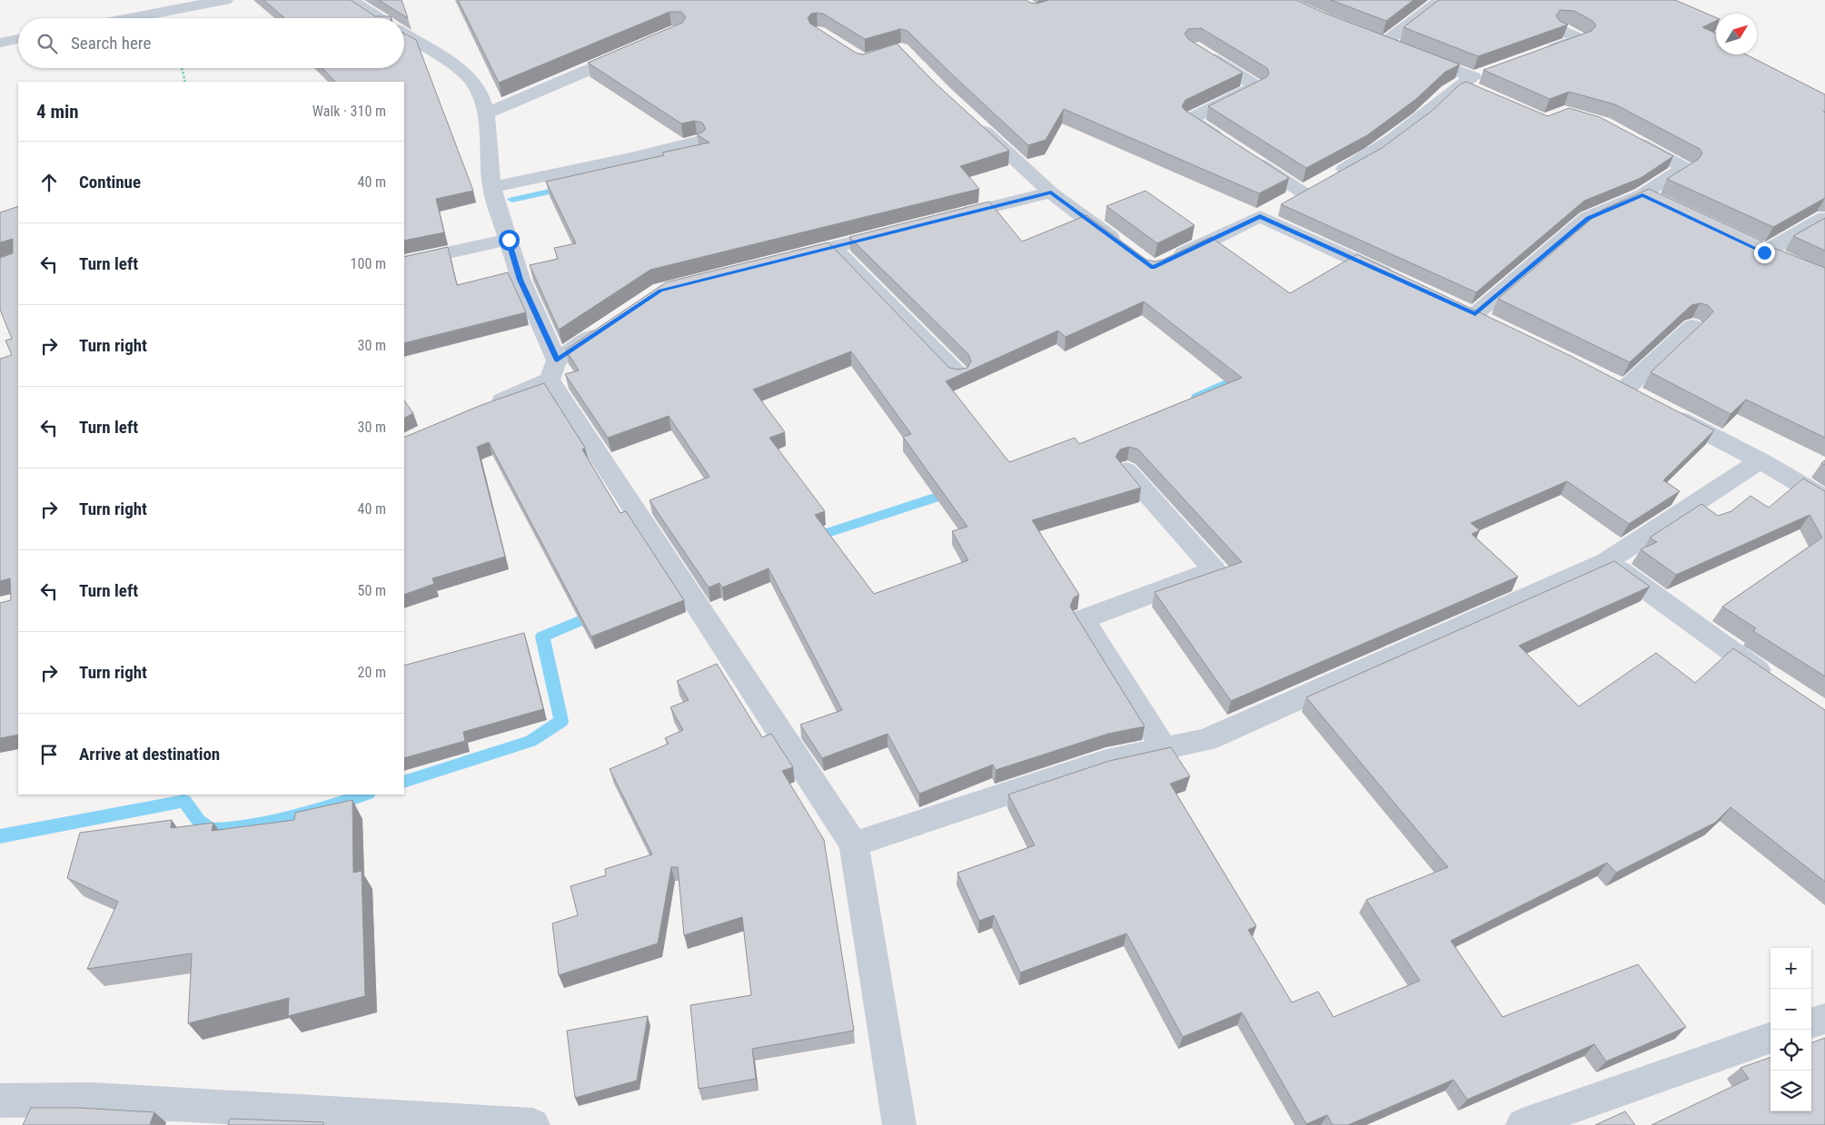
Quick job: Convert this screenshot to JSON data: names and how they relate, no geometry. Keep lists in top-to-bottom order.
{
  "north": "top right",
  "page": {
    "search": "Search here",
    "heading": ["4 min", "Walk · 310 m"],
    "list": [
      ["Continue", "40 m"],
      ["Turn left", "100 m"],
      ["Turn right", "30 m"],
      ["Turn left", "30 m"],
      ["Turn right", "40 m"],
      ["Turn left", "50 m"],
      ["Turn right", "20 m"],
      "Arrive at destination"
    ],
    "map_buttons": ["+", "−"]
  }
}
